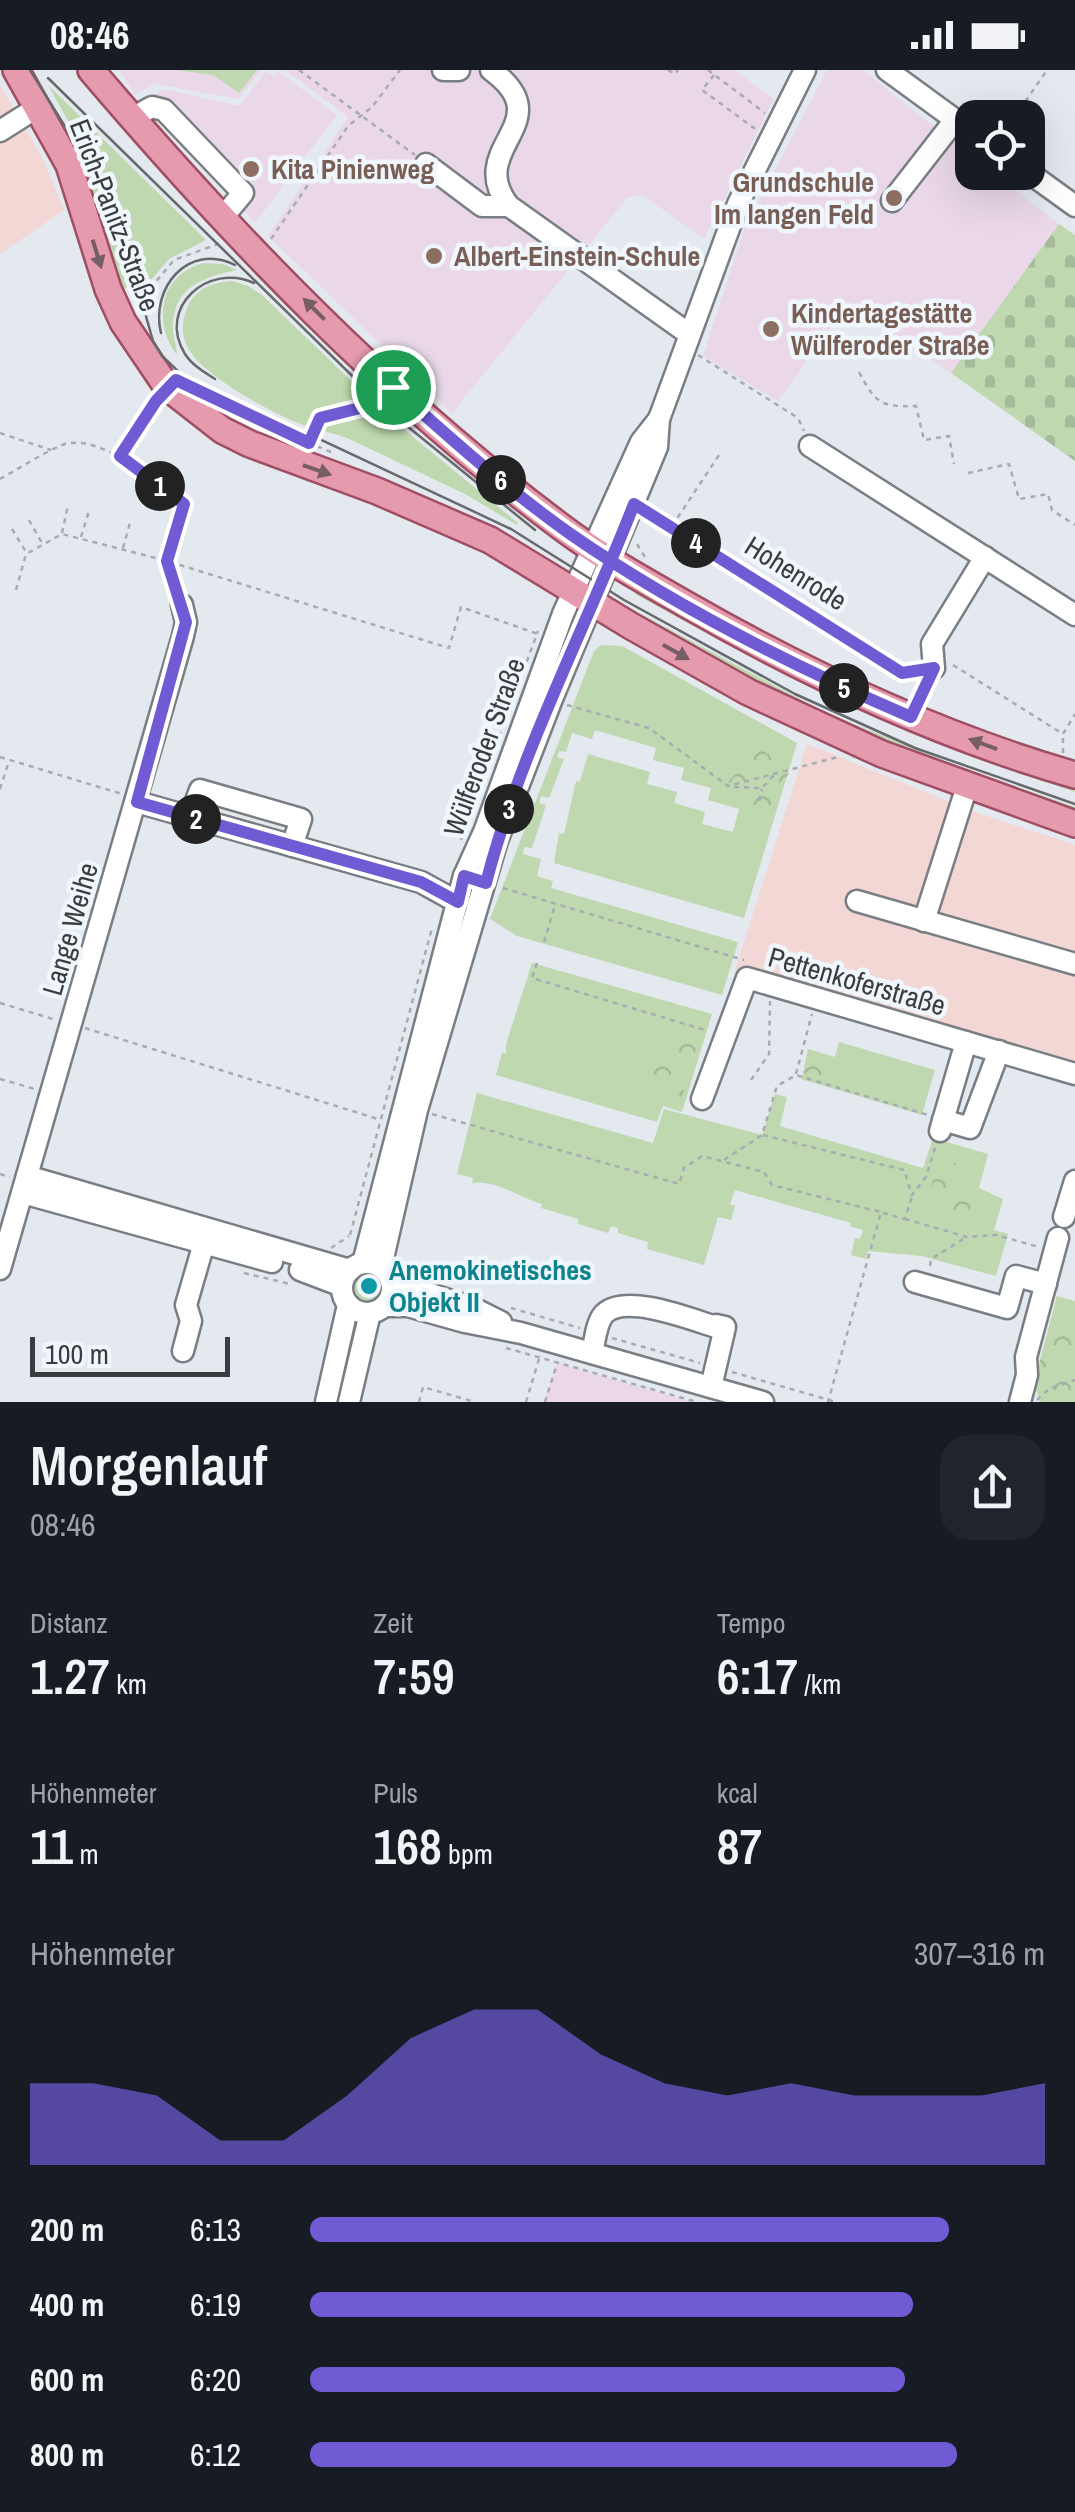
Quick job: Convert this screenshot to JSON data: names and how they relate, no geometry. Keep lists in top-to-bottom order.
{
  "streets": {
    "main road": ["Erich-Panitz-Straße"],
    "street": ["Wülferoder Straße", "Lange Weihe", "Pettenkoferstraße"],
    "path": ["Hohenrode"]
  },
  "crossings": [
    ["Erich-Panitz-Straße", "Wülferoder Straße"],
    ["Hohenrode", "Wülferoder Straße"],
    ["Wülferoder Straße", "Pettenkoferstraße"]
  ],
  "places": [
    "Kita Pinienweg",
    "Grundschule Im langen Feld",
    "Albert-Einstein-Schule",
    "Kindertagestätte Wülferoder Straße",
    "Anemokinetisches Objekt II"
  ],
  "scale_bar": "100 m",
  "page": {
    "status": "08:46",
    "pins": [
      "6",
      "1",
      "4",
      "5",
      "3",
      "2"
    ],
    "scale": "100 m",
    "heading": ["Morgenlauf", "08:46"],
    "stats": [
      ["Distanz", "1.27 km"],
      ["Zeit", "7:59"],
      ["Tempo", "6:17 /km"],
      ["Höhenmeter", "11 m"],
      ["Puls", "168 bpm"],
      ["kcal", "87"]
    ],
    "chart": ["Höhenmeter", "307–316 m"],
    "list": [
      {
        "name": "200 m",
        "note": "6:13"
      },
      {
        "name": "400 m",
        "note": "6:19"
      },
      {
        "name": "600 m",
        "note": "6:20"
      },
      {
        "name": "800 m",
        "note": "6:12"
      }
    ]
  }
}
